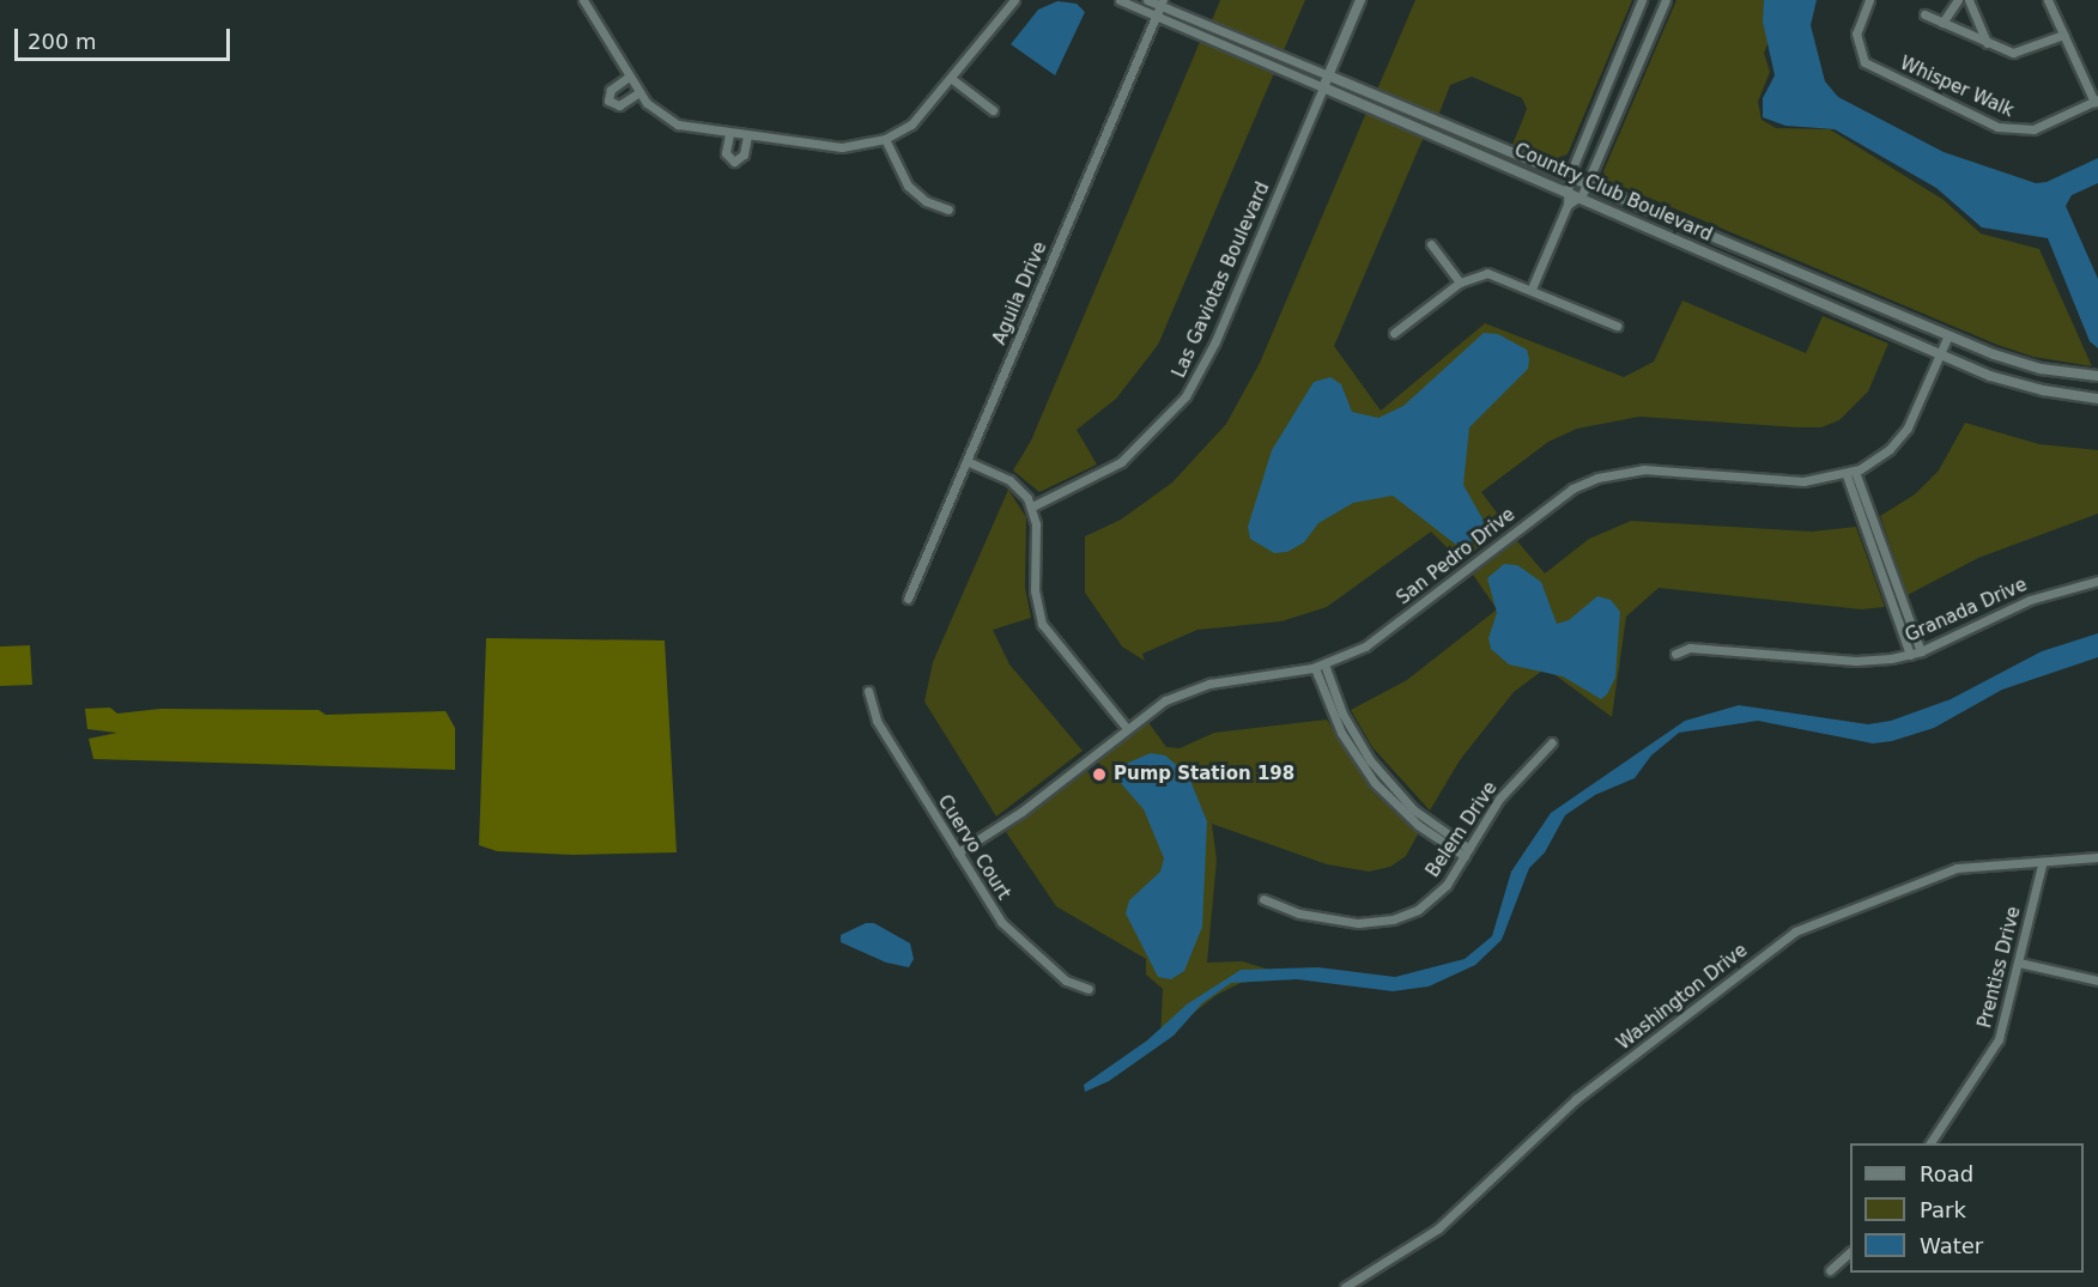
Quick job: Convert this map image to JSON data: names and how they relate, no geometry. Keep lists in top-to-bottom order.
{
  "streets": {
    "street": [
      "Whisper Walk",
      "Country Club Boulevard",
      "Las Gaviotas Boulevard",
      "Aguila Drive",
      "San Pedro Drive",
      "Granada Drive",
      "Belem Drive",
      "Cuervo Court",
      "Prentiss Drive",
      "Washington Drive"
    ]
  },
  "crossings": [
    ["Country Club Boulevard", "Las Gaviotas Boulevard"],
    ["Country Club Boulevard", "Aguila Drive"],
    ["Country Club Boulevard", "San Pedro Drive"],
    ["San Pedro Drive", "Cuervo Court"],
    ["Prentiss Drive", "Washington Drive"]
  ],
  "places": ["Pump Station 198"],
  "legend": ["Road", "Park", "Water"],
  "scale_bar": "200 m"
}
